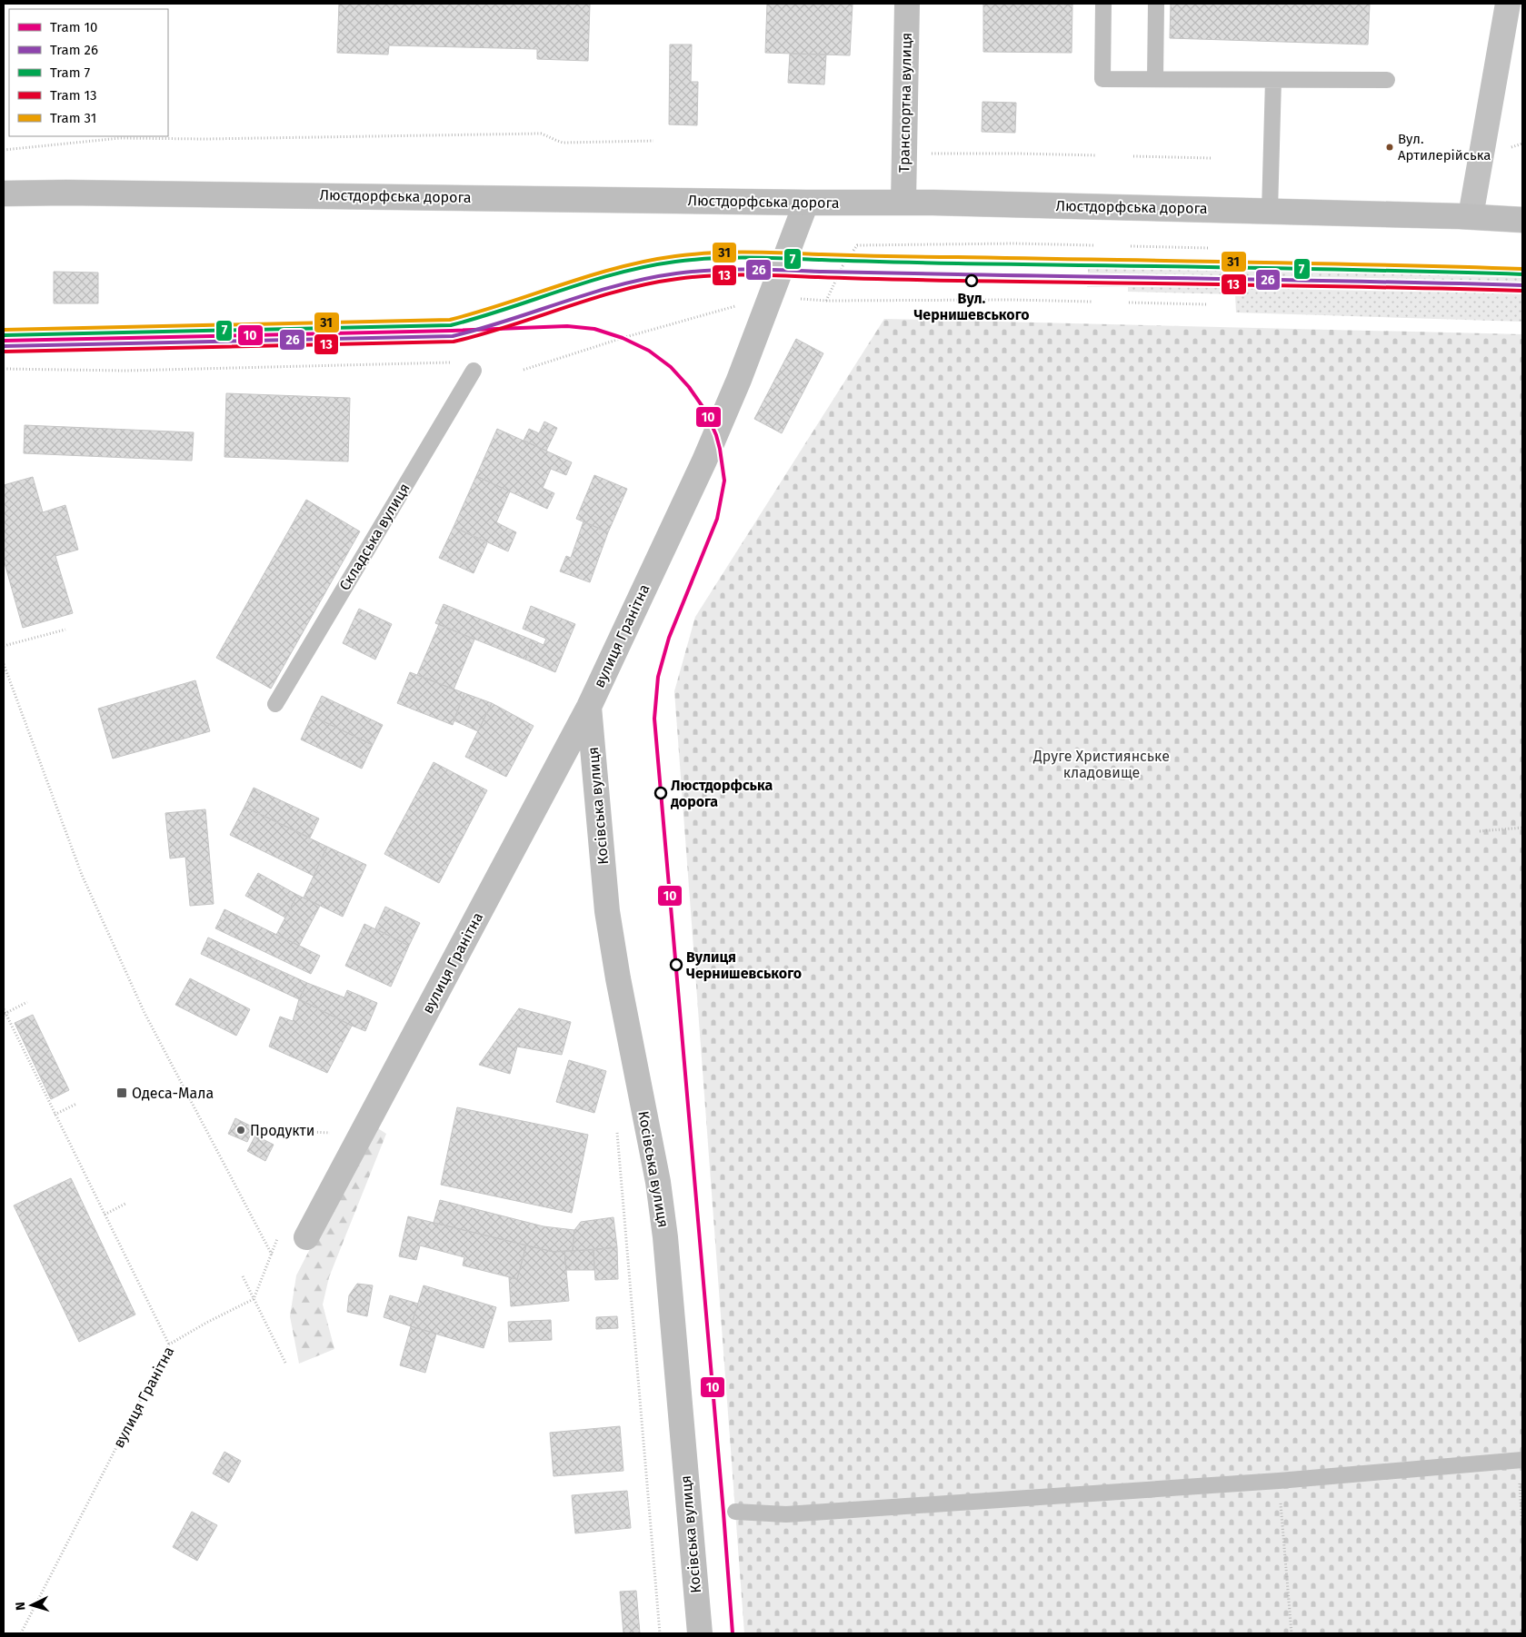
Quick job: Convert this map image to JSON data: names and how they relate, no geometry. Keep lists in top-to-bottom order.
{
  "streets": {
    "main road": ["Люстдорфська дорога"],
    "street": ["Транспортна вулиця", "вулиця Гранітна", "Косівська вулиця"],
    "lane": ["Складська вулиця"]
  },
  "crossings": [
    ["Транспортна вулиця", "Люстдорфська дорога"],
    ["Люстдорфська дорога", "вулиця Гранітна"],
    ["вулиця Гранітна", "Косівська вулиця"]
  ],
  "parks": ["Друге Християнське кладовище"],
  "places": {
    "other": [
      "Вул. Артилерійська",
      "Вул. Чернишевського",
      "Люстдорфська дорога",
      "Вулиця Чернишевського",
      "Продукти"
    ],
    "transit": ["Одеса-Мала"]
  },
  "lines": [
    "tram line 31",
    "tram line 7",
    "tram line 26",
    "tram line 13",
    "tram line 10"
  ],
  "legend": [
    "Tram 10",
    "Tram 26",
    "Tram 7",
    "Tram 13",
    "Tram 31"
  ],
  "north": "left"
}
